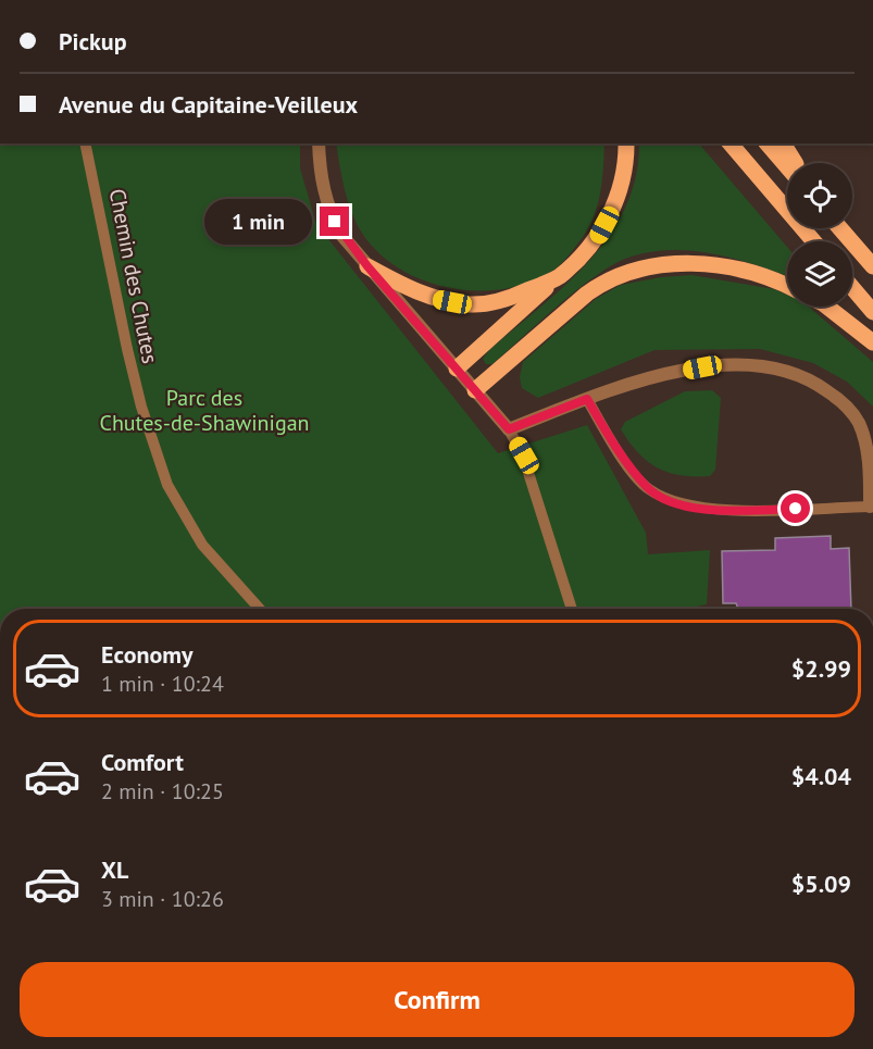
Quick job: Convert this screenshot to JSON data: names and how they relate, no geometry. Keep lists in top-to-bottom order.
{
  "streets": {
    "lane": ["Chemin des Chutes"]
  },
  "parks": ["Parc des Chutes-de-Shawinigan"],
  "page": {
    "banner": ["Pickup", "Avenue du Capitaine-Veilleux"],
    "bubble": "1 min",
    "list": [
      {
        "name": "Economy",
        "note": "1 min · 10:24",
        "value": "$2.99"
      },
      {
        "name": "Comfort",
        "note": "2 min · 10:25",
        "value": "$4.04"
      },
      {
        "name": "XL",
        "note": "3 min · 10:26",
        "value": "$5.09"
      }
    ],
    "buttons": "Confirm"
  }
}
